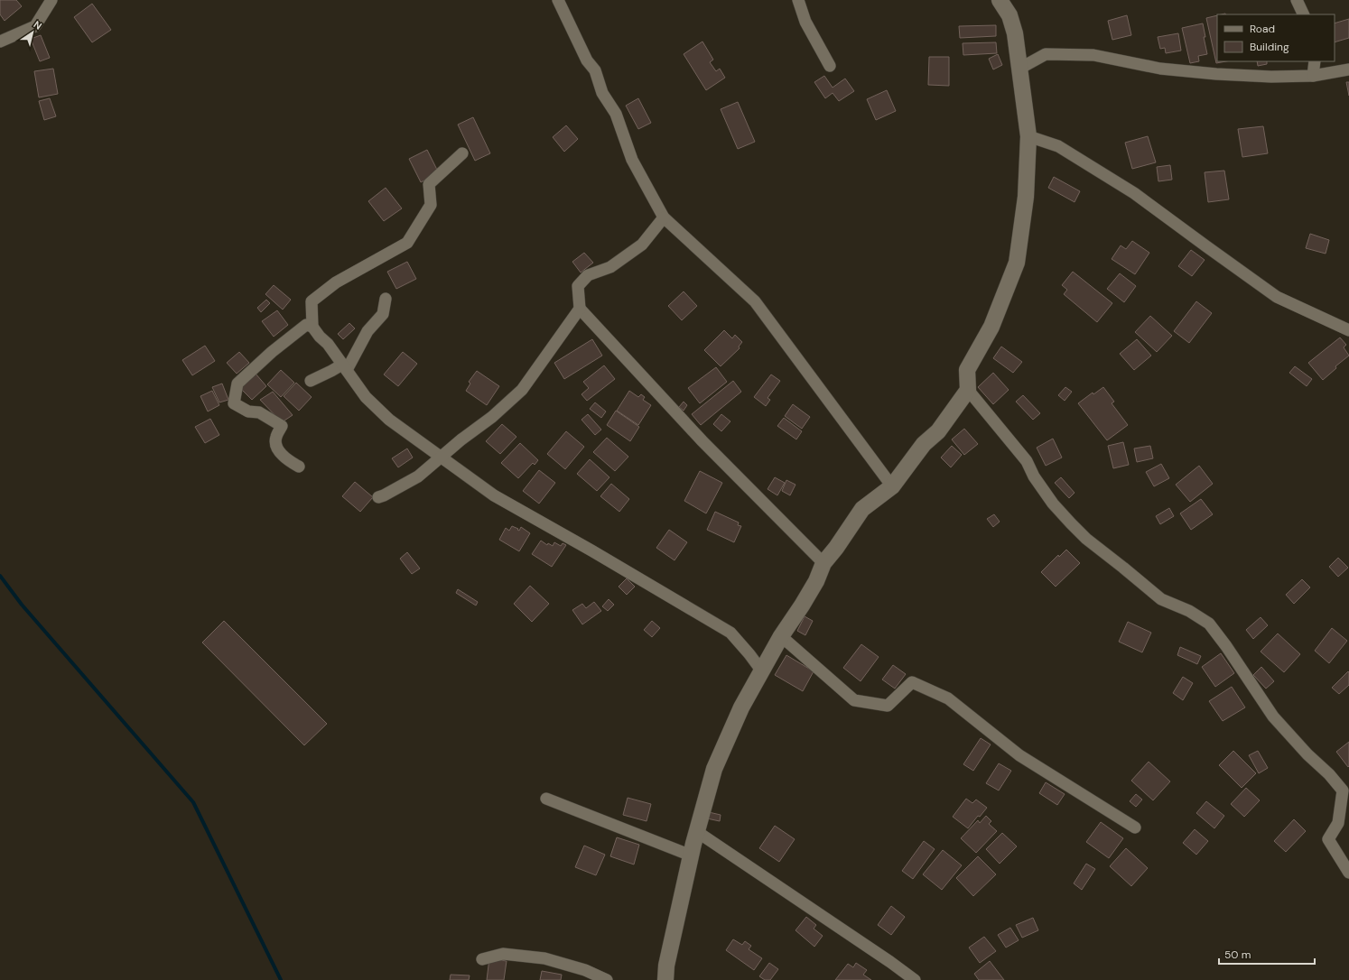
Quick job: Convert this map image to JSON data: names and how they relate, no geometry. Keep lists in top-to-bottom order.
{
  "legend": ["Road", "Building"],
  "scale_bar": "50 m",
  "north": "top right"
}
